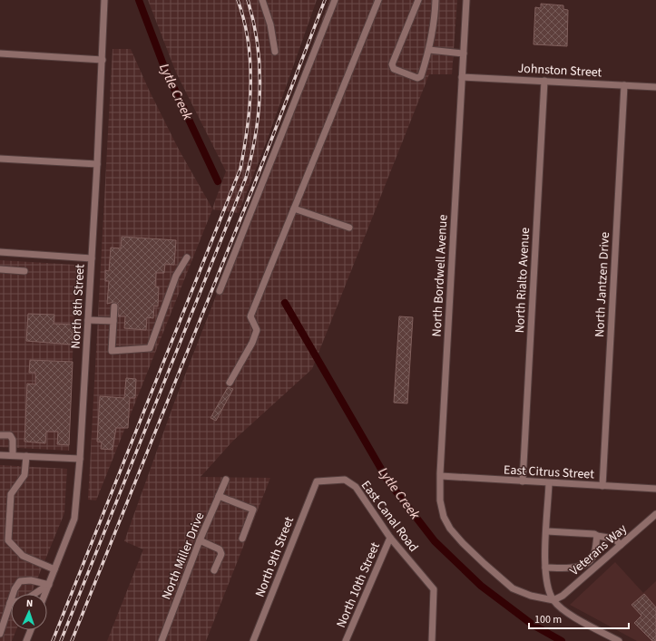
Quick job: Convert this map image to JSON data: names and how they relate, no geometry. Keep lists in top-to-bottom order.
{
  "streets": {
    "street": [
      "Johnston Street",
      "North Bordwell Avenue",
      "North Rialto Avenue",
      "North Jantzen Drive",
      "North 8th Street",
      "East Citrus Street",
      "East Canal Road",
      "Veterans Way",
      "North Miller Drive",
      "North 9th Street",
      "North 10th Street"
    ]
  },
  "crossings": [
    ["Johnston Street", "North Bordwell Avenue"],
    ["Johnston Street", "North Rialto Avenue"],
    ["Johnston Street", "North Jantzen Drive"],
    ["North Bordwell Avenue", "East Citrus Street"],
    ["North Bordwell Avenue", "Veterans Way"],
    ["North Rialto Avenue", "East Citrus Street"],
    ["North Jantzen Drive", "East Citrus Street"],
    ["East Canal Road", "North 9th Street"],
    ["East Canal Road", "North 10th Street"]
  ],
  "water": ["Lytle Creek"],
  "scale_bar": "100 m",
  "north": "top"
}
